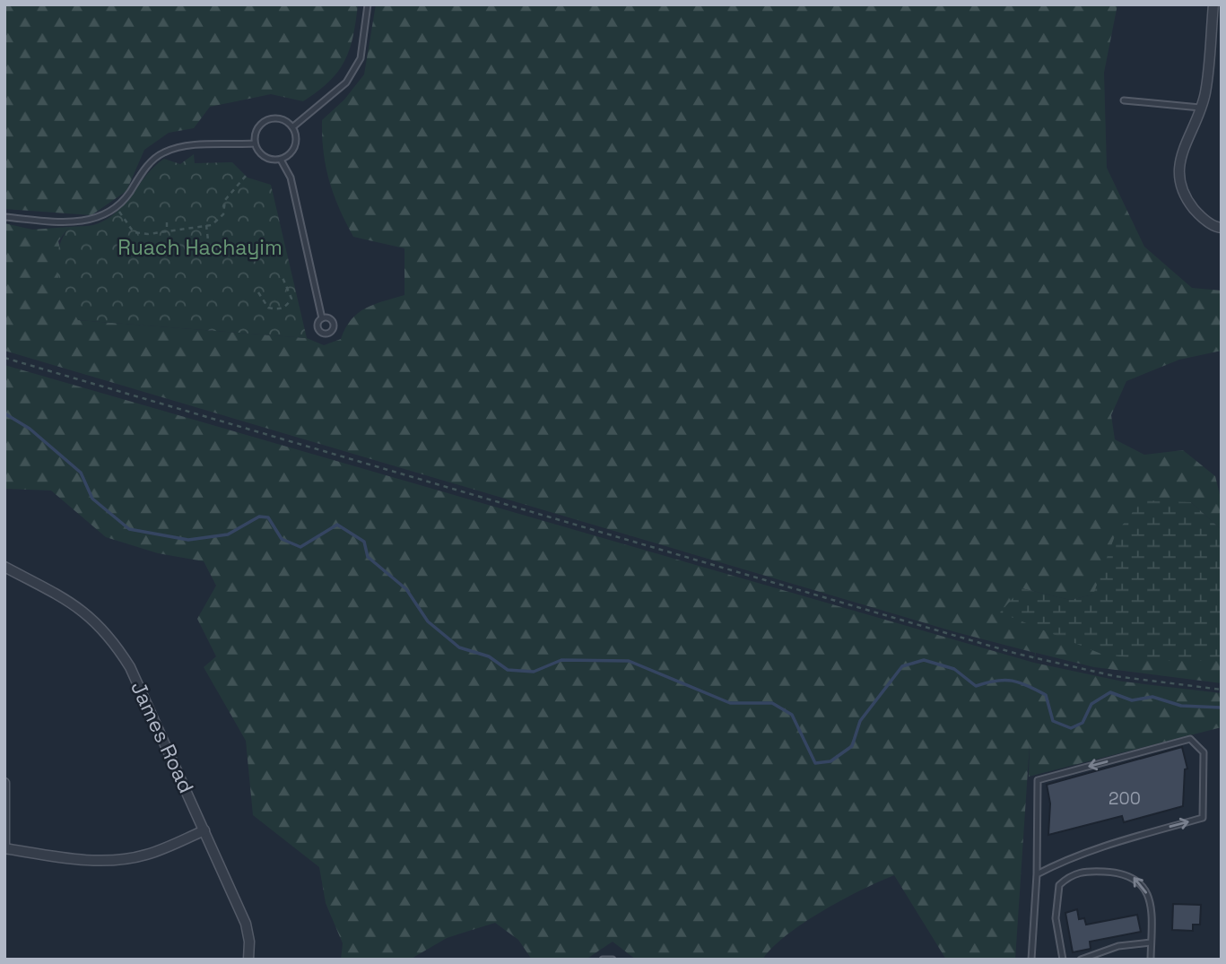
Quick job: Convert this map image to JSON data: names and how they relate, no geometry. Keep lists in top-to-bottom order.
{
  "streets": {
    "street": ["James Road"]
  },
  "parks": ["Ruach Hachayim"],
  "house_numbers": ["200"]
}
